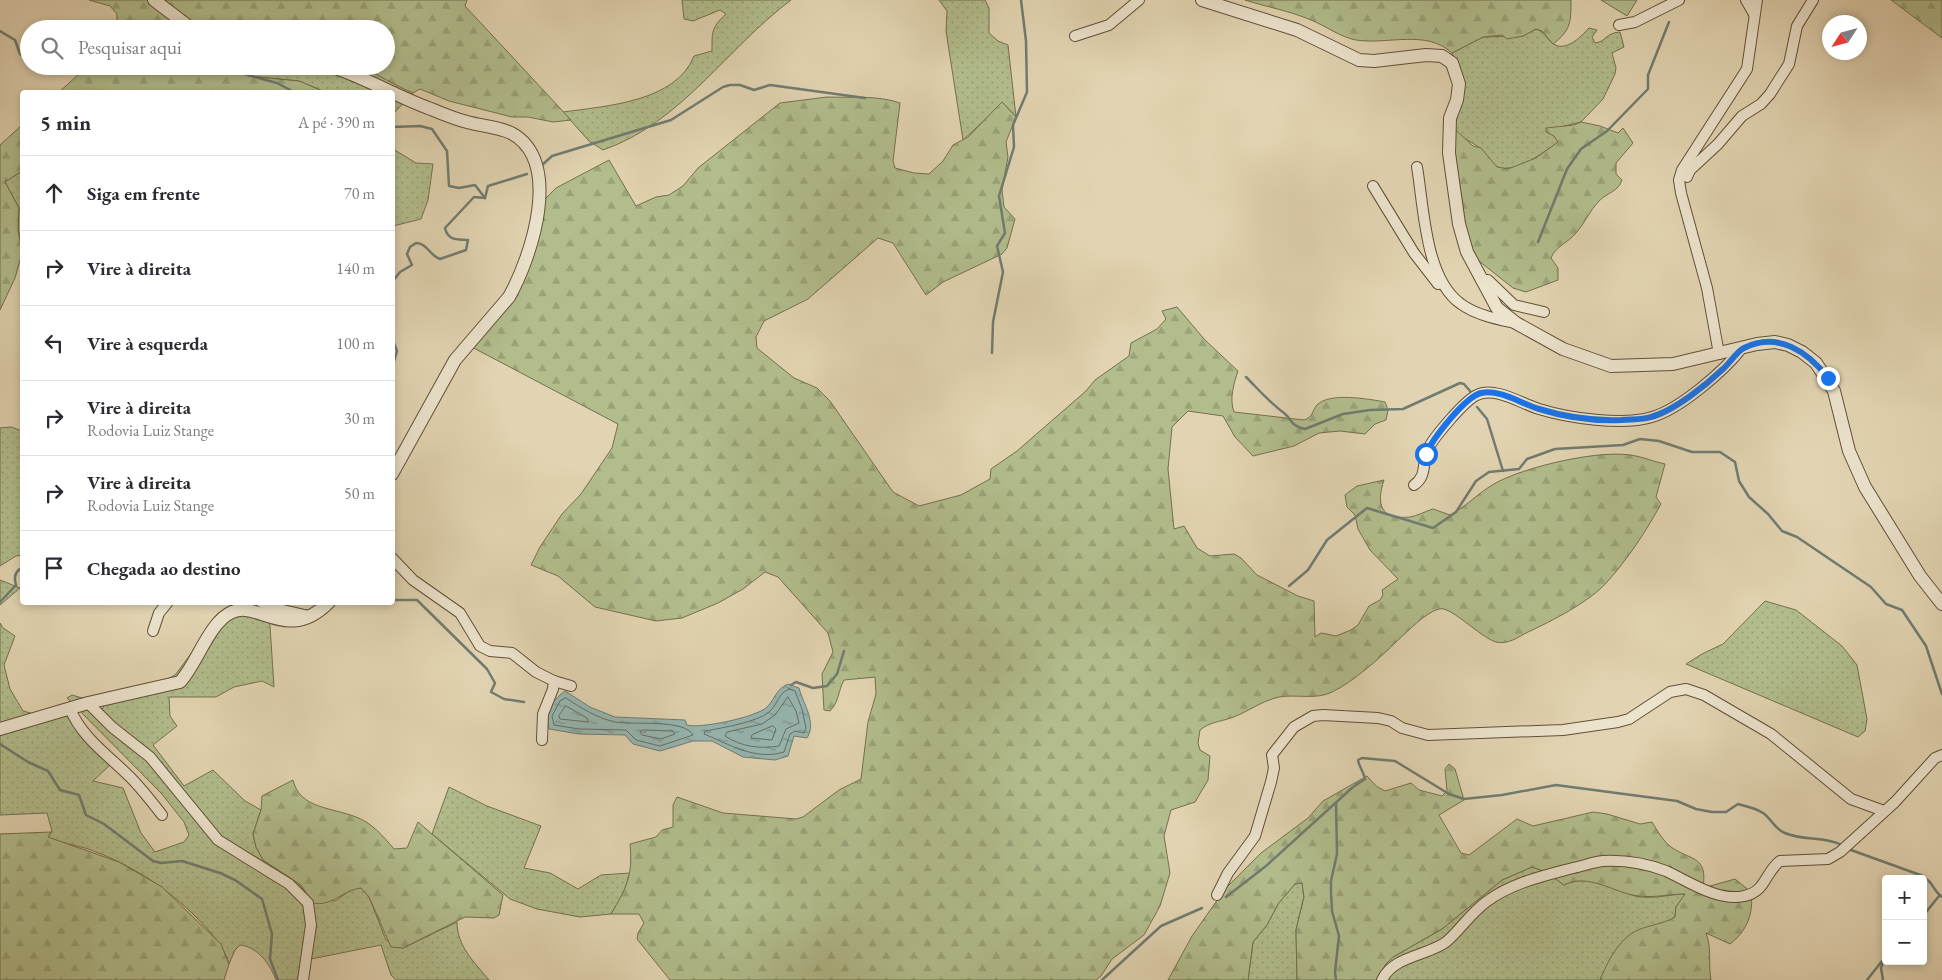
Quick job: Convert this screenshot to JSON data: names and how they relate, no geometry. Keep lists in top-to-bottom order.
{
  "north": "bottom left",
  "page": {
    "search": "Pesquisar aqui",
    "heading": ["5 min", "A pé · 390 m"],
    "list": [
      ["Siga em frente", "70 m"],
      ["Vire à direita", "140 m"],
      ["Vire à esquerda", "100 m"],
      ["Vire à direita", "Rodovia Luiz Stange", "30 m"],
      ["Vire à direita", "Rodovia Luiz Stange", "50 m"],
      "Chegada ao destino"
    ],
    "map_buttons": ["+", "−"]
  }
}
